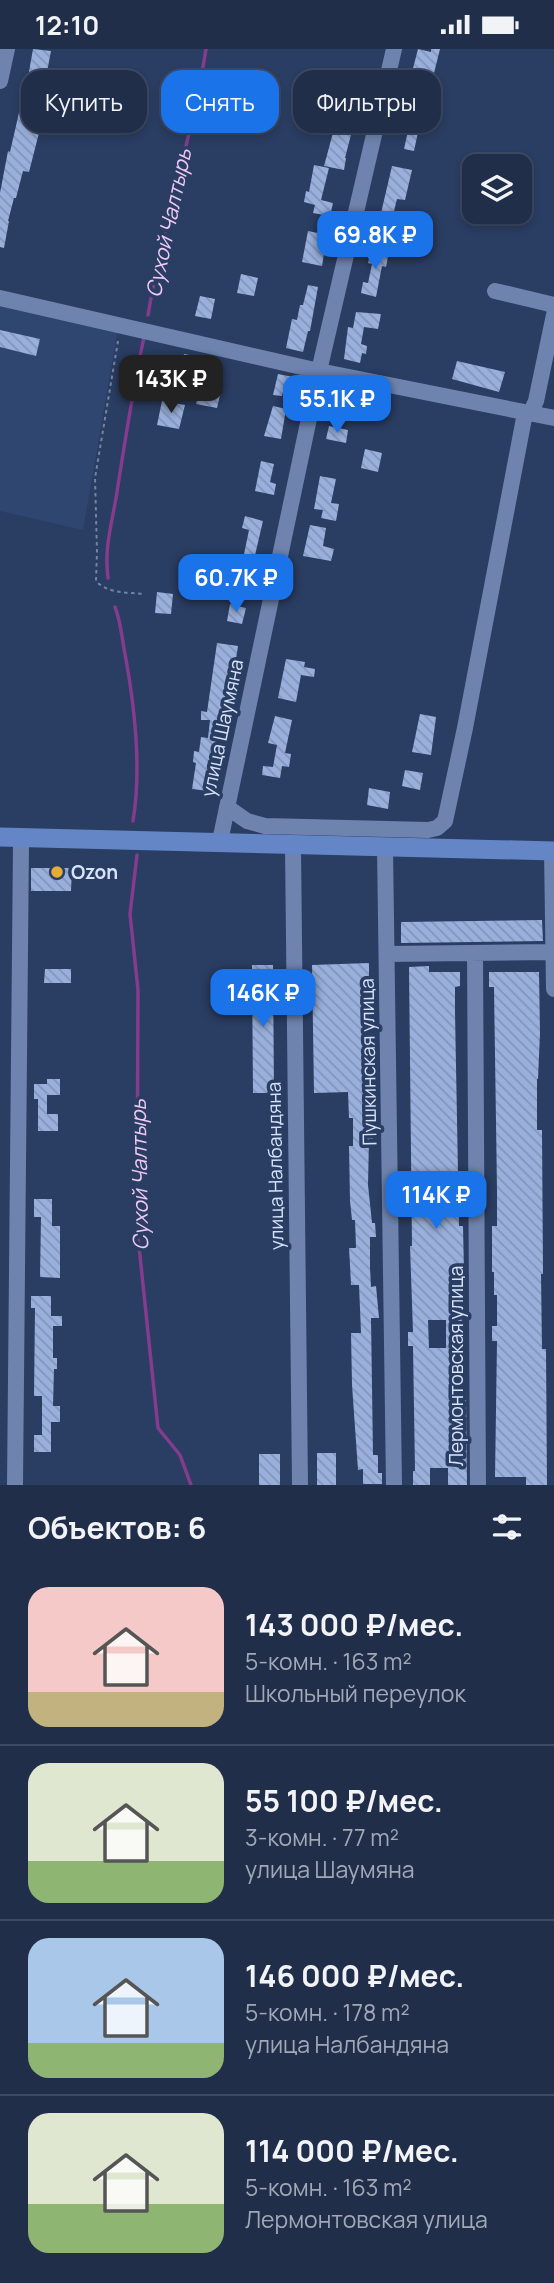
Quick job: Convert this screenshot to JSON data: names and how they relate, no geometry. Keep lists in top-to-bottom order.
{
  "streets": {
    "street": [
      "улица Шаумяна",
      "Пушкинская улица",
      "улица Налбандяна",
      "Лермонтовская улица"
    ]
  },
  "water": ["Сухой Чалтырь"],
  "places": ["Ozon"],
  "page": {
    "status": "12:10",
    "chip": ["Купить", "Снять", "Фильтры"],
    "price": [
      "69.8K ₽",
      "143K ₽",
      "55.1K ₽",
      "60.7K ₽",
      "146K ₽",
      "114K ₽"
    ],
    "heading": "Объектов: 6",
    "list": [
      {
        "name": "143 000 ₽/мес.",
        "note": "5-комн. · 163 m² · Школьный переулок"
      },
      {
        "name": "55 100 ₽/мес.",
        "note": "3-комн. · 77 m² · улица Шаумяна"
      },
      {
        "name": "146 000 ₽/мес.",
        "note": "5-комн. · 178 m² · улица Налбандяна"
      },
      {
        "name": "114 000 ₽/мес.",
        "note": "5-комн. · 163 m² · Лермонтовская улица"
      }
    ]
  }
}
